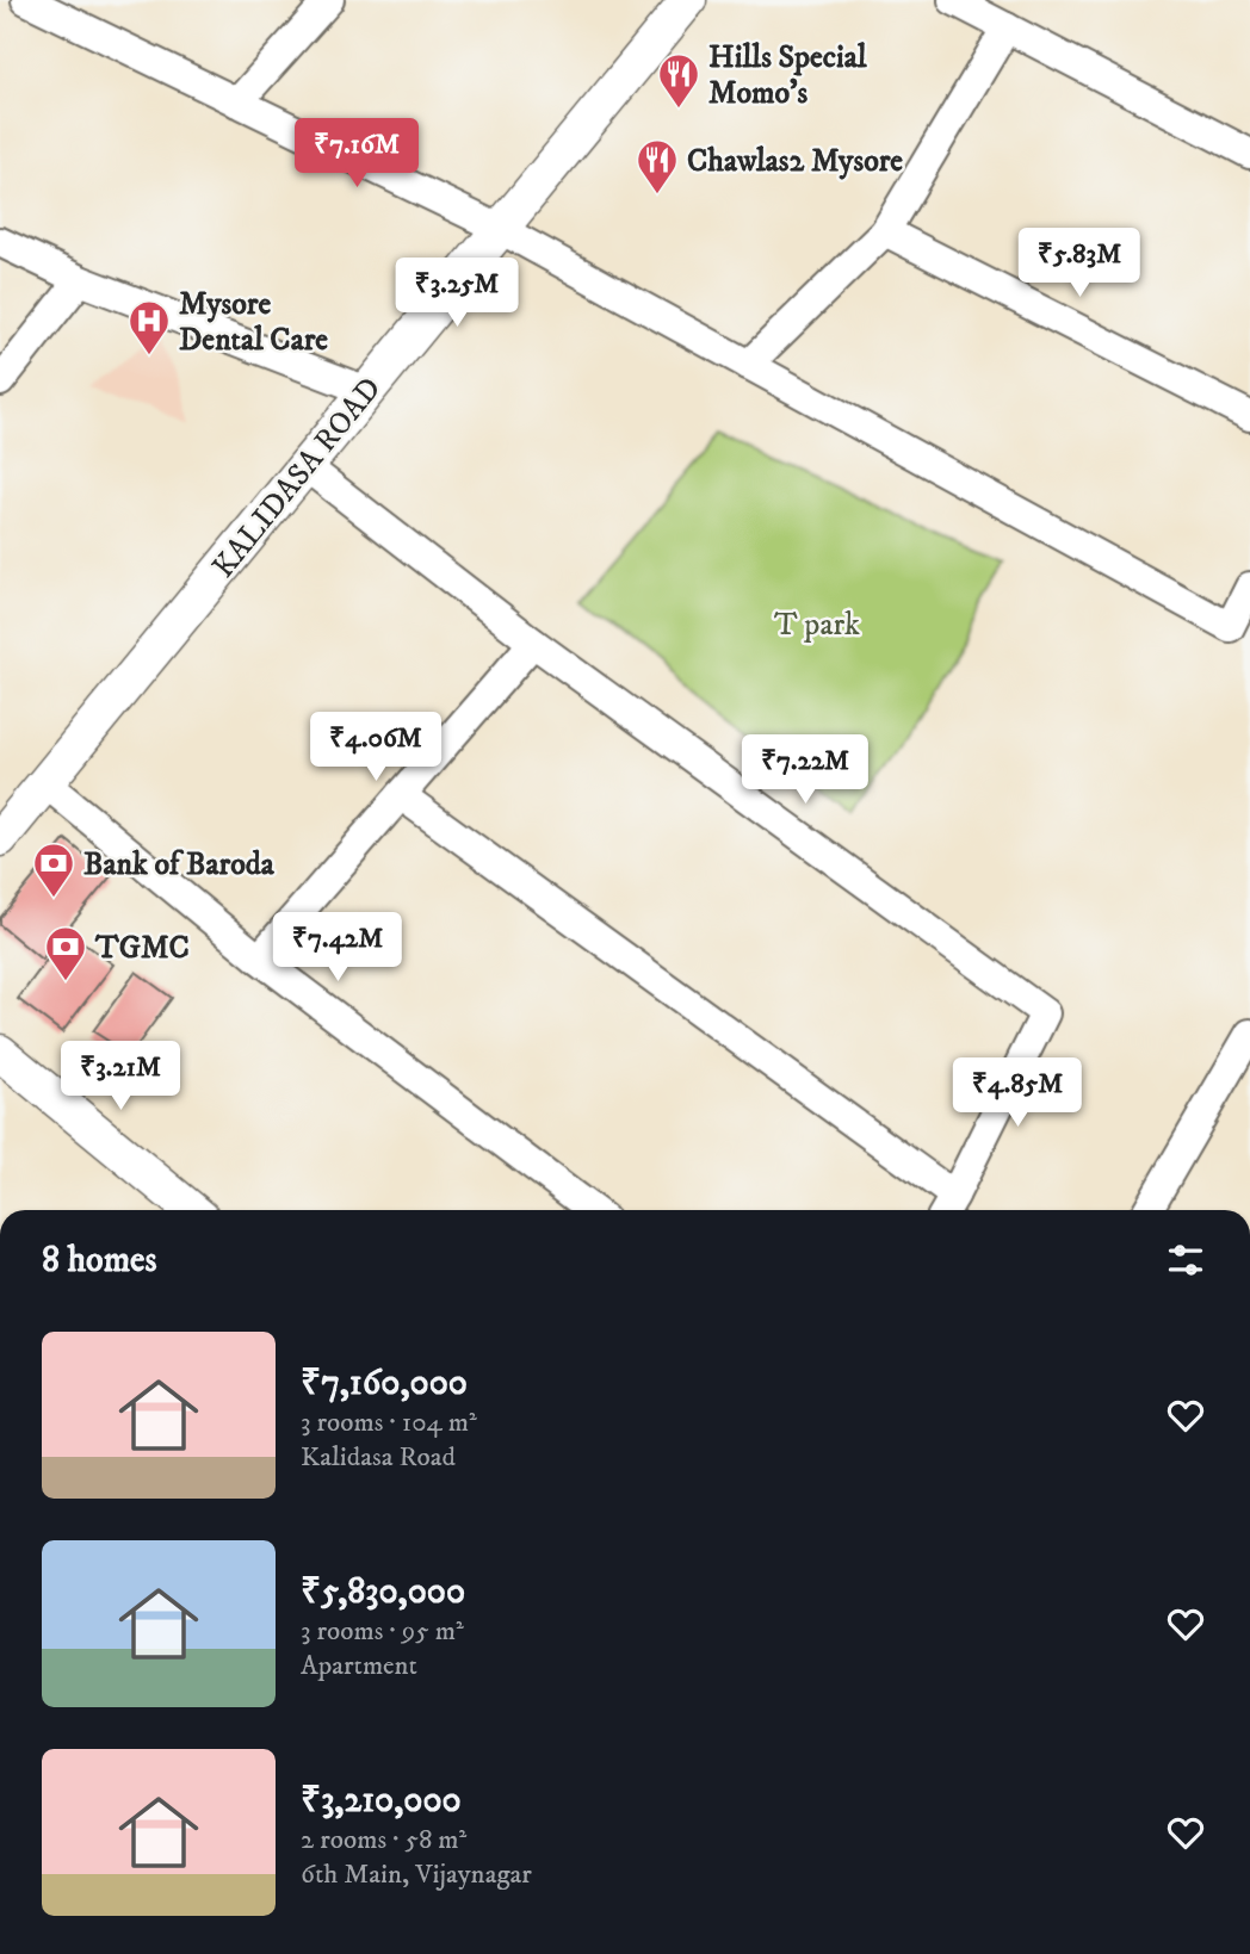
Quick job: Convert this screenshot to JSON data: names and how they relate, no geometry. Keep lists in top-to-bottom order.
{
  "streets": {
    "street": ["KALIDASA ROAD"]
  },
  "parks": ["T park"],
  "places": {
    "restaurant": ["Hills Special Momo's", "Chawlas2 Mysore"],
    "hospital": ["Mysore Dental Care"],
    "bank": ["Bank of Baroda", "TGMC"]
  },
  "page": {
    "price": [
      "₹7.16M",
      "₹5.83M",
      "₹3.25M",
      "₹4.06M",
      "₹7.22M",
      "₹7.42M",
      "₹3.21M",
      "₹4.85M"
    ],
    "heading": "8 homes",
    "list": [
      {
        "name": "₹7,160,000",
        "note": "3 rooms · 104 m² · Kalidasa Road"
      },
      {
        "name": "₹5,830,000",
        "note": "3 rooms · 95 m² · Apartment"
      },
      {
        "name": "₹3,210,000",
        "note": "2 rooms · 58 m² · 6th Main, Vijaynagar"
      }
    ]
  }
}
